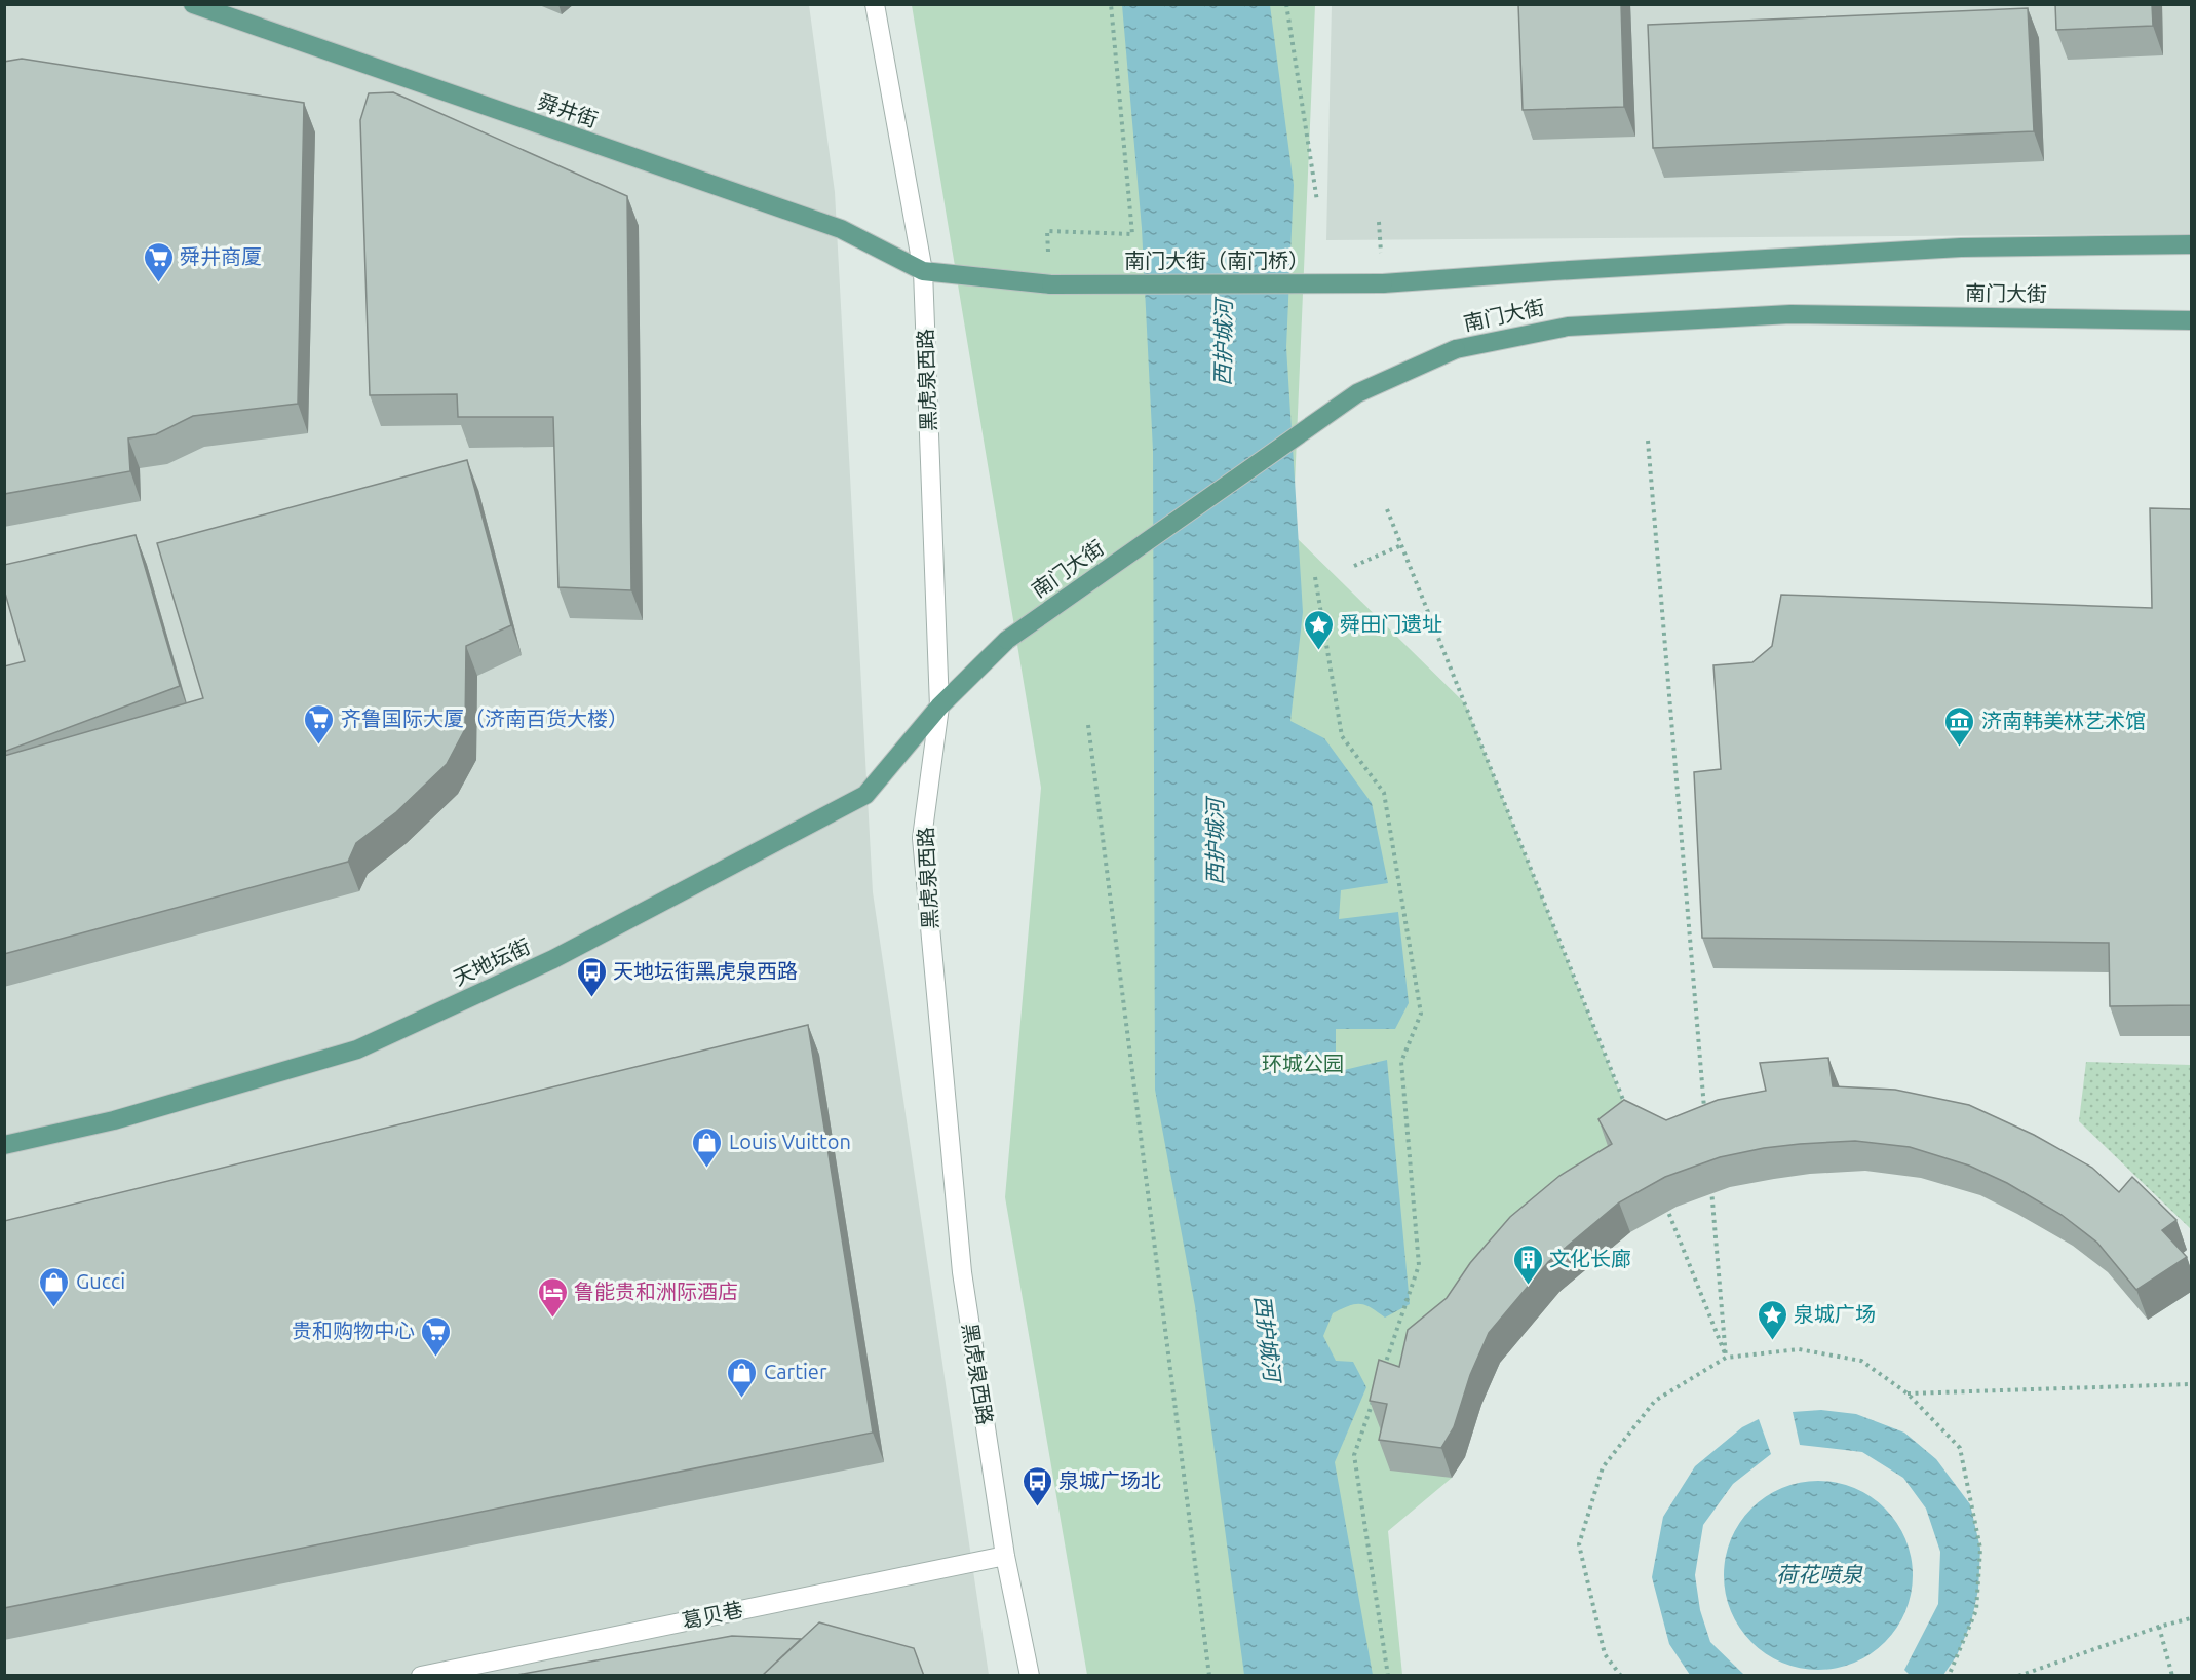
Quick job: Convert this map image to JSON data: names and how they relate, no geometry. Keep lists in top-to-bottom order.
{
  "streets": {
    "main road": [
      "舜井街",
      "南门大街（南门桥）",
      "南门大街",
      "天地坛街"
    ],
    "street": ["黑虎泉西路", "葛贝巷"]
  },
  "crossings": [
    ["舜井街", "南门大街（南门桥）"],
    ["舜井街", "黑虎泉西路"],
    ["南门大街（南门桥）", "南门大街"],
    ["南门大街（南门桥）", "黑虎泉西路"],
    ["南门大街", "黑虎泉西路"],
    ["南门大街", "天地坛街"],
    ["黑虎泉西路", "天地坛街"],
    ["黑虎泉西路", "葛贝巷"]
  ],
  "water": ["西护城河", "荷花喷泉"],
  "parks": ["环城公园"],
  "places": {
    "supermarket": ["舜井商厦", "齐鲁国际大厦（济南百货大楼）", "贵和购物中心"],
    "place": ["舜田门遗址", "泉城广场"],
    "museum": ["济南韩美林艺术馆"],
    "bus stop": ["天地坛街黑虎泉西路", "泉城广场北"],
    "shop": ["Louis Vuitton", "Gucci", "Cartier"],
    "building": ["文化长廊"],
    "hotel": ["鲁能贵和洲际酒店"]
  }
}
